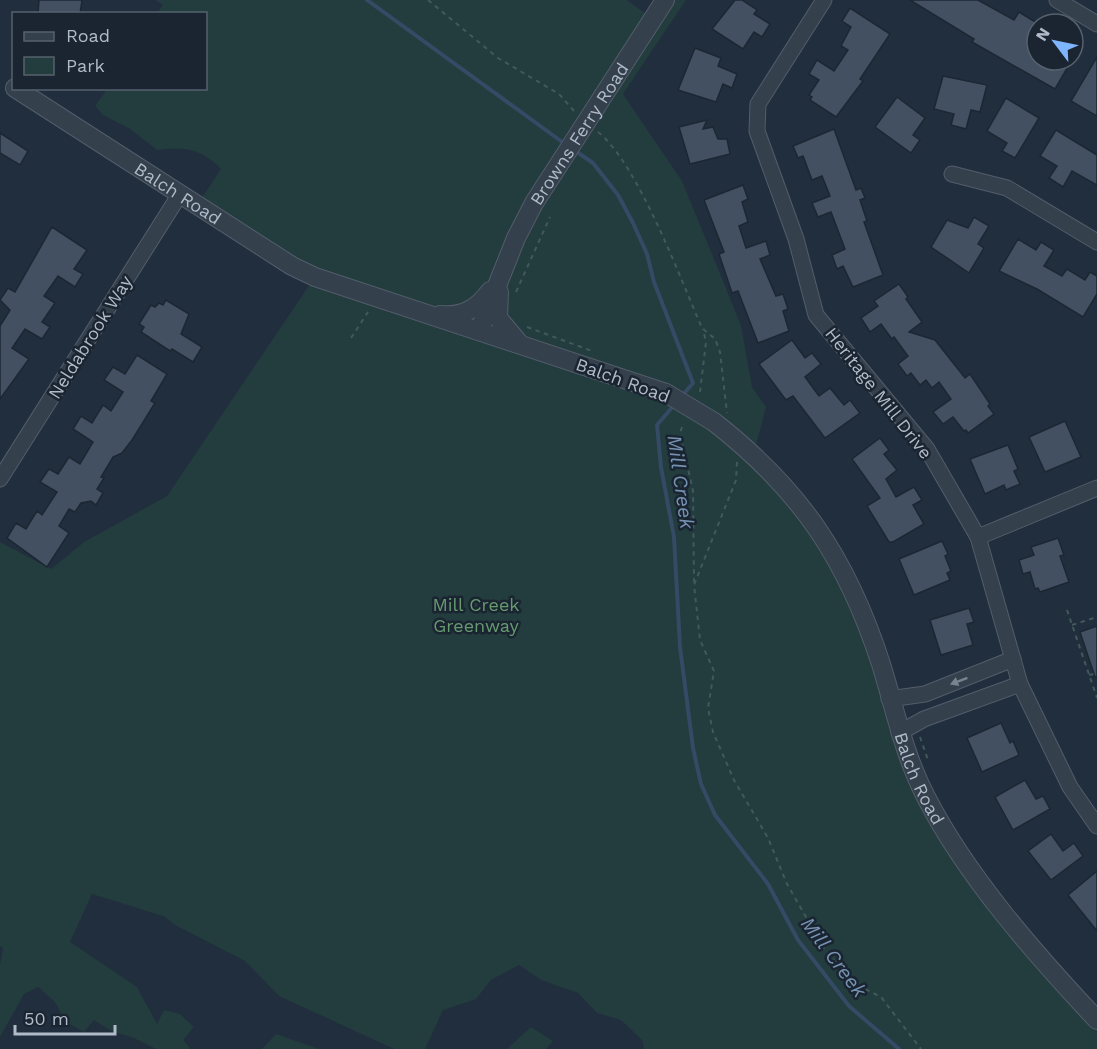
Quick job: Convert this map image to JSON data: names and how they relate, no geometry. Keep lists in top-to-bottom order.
{
  "streets": {
    "street": [
      "Browns Ferry Road",
      "Balch Road",
      "Neldabrook Way",
      "Heritage Mill Drive"
    ]
  },
  "crossings": [
    ["Browns Ferry Road", "Balch Road"],
    ["Balch Road", "Neldabrook Way"]
  ],
  "water": ["Mill Creek"],
  "parks": ["Mill Creek Greenway"],
  "legend": ["Road", "Park"],
  "scale_bar": "50 m",
  "north": "top left"
}
